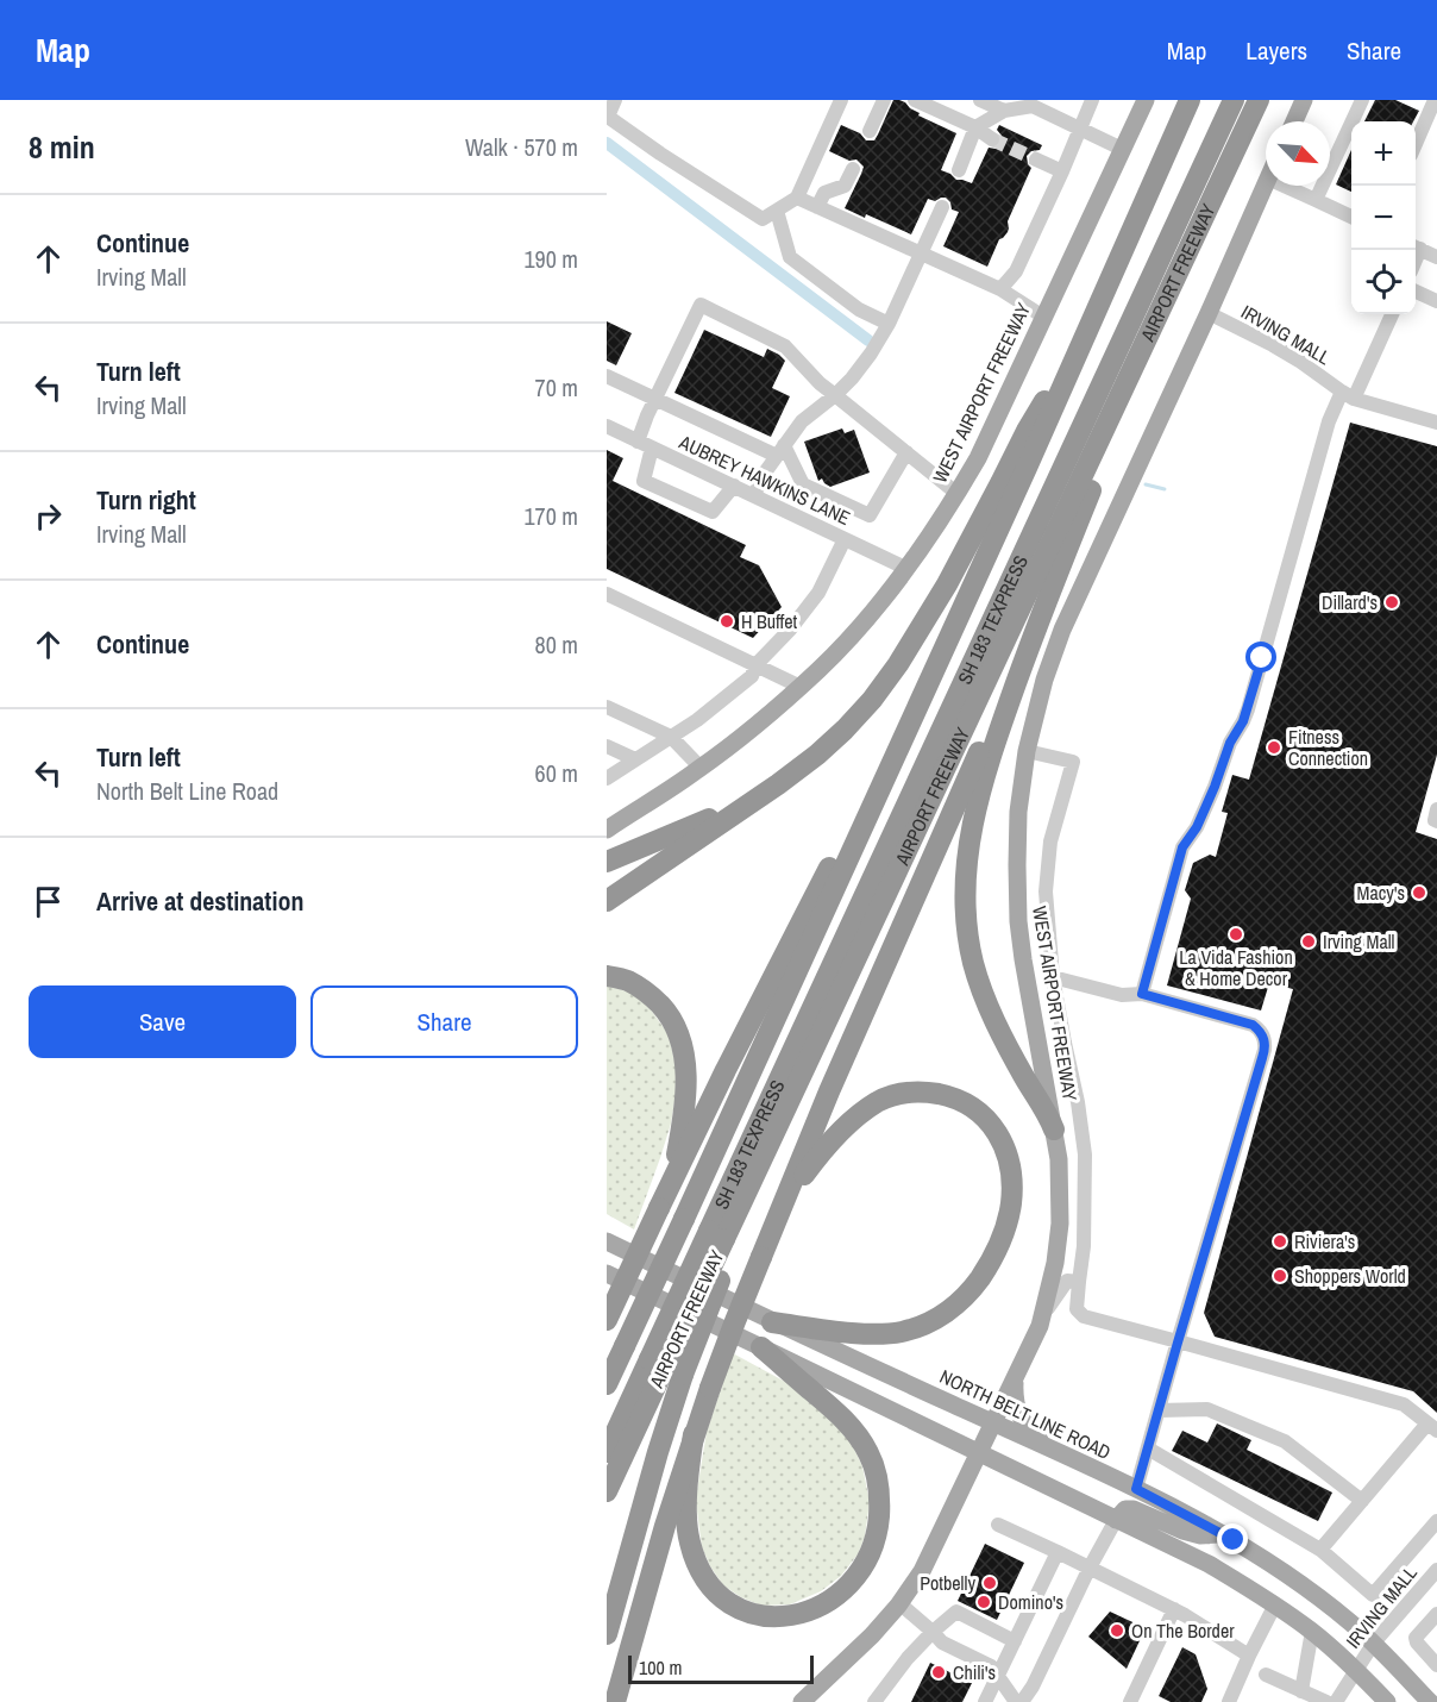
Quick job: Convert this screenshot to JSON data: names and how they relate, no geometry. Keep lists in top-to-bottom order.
{
  "streets": {
    "highway": ["AIRPORT FREEWAY", "SH 183 TEXPRESS"],
    "main road": ["WEST AIRPORT FREEWAY", "NORTH BELT LINE ROAD"],
    "street": ["IRVING MALL", "AUBREY HAWKINS LANE"]
  },
  "crossings": [
    ["AIRPORT FREEWAY", "SH 183 TEXPRESS"],
    ["IRVING MALL", "WEST AIRPORT FREEWAY"],
    ["IRVING MALL", "NORTH BELT LINE ROAD"],
    ["WEST AIRPORT FREEWAY", "AUBREY HAWKINS LANE"],
    ["WEST AIRPORT FREEWAY", "NORTH BELT LINE ROAD"]
  ],
  "places": [
    "Dillard's",
    "H Buffet",
    "Fitness Connection",
    "Macy's",
    "La Vida Fashion & Home Decor",
    "Irving Mall",
    "Riviera's",
    "Shoppers World",
    "Potbelly",
    "Domino's",
    "On The Border",
    "Chili's"
  ],
  "scale_bar": "100 m",
  "north": "bottom right",
  "page": {
    "header": "Map",
    "nav": ["Map", "Layers", "Share"],
    "heading": ["8 min", "Walk · 570 m"],
    "map_buttons": ["+", "−"],
    "list": [
      ["Continue", "Irving Mall", "190 m"],
      ["Turn left", "Irving Mall", "70 m"],
      ["Turn right", "Irving Mall", "170 m"],
      ["Continue", "80 m"],
      ["Turn left", "North Belt Line Road", "60 m"],
      "Arrive at destination"
    ],
    "buttons": ["Save", "Share"],
    "scale": "100 m"
  }
}
